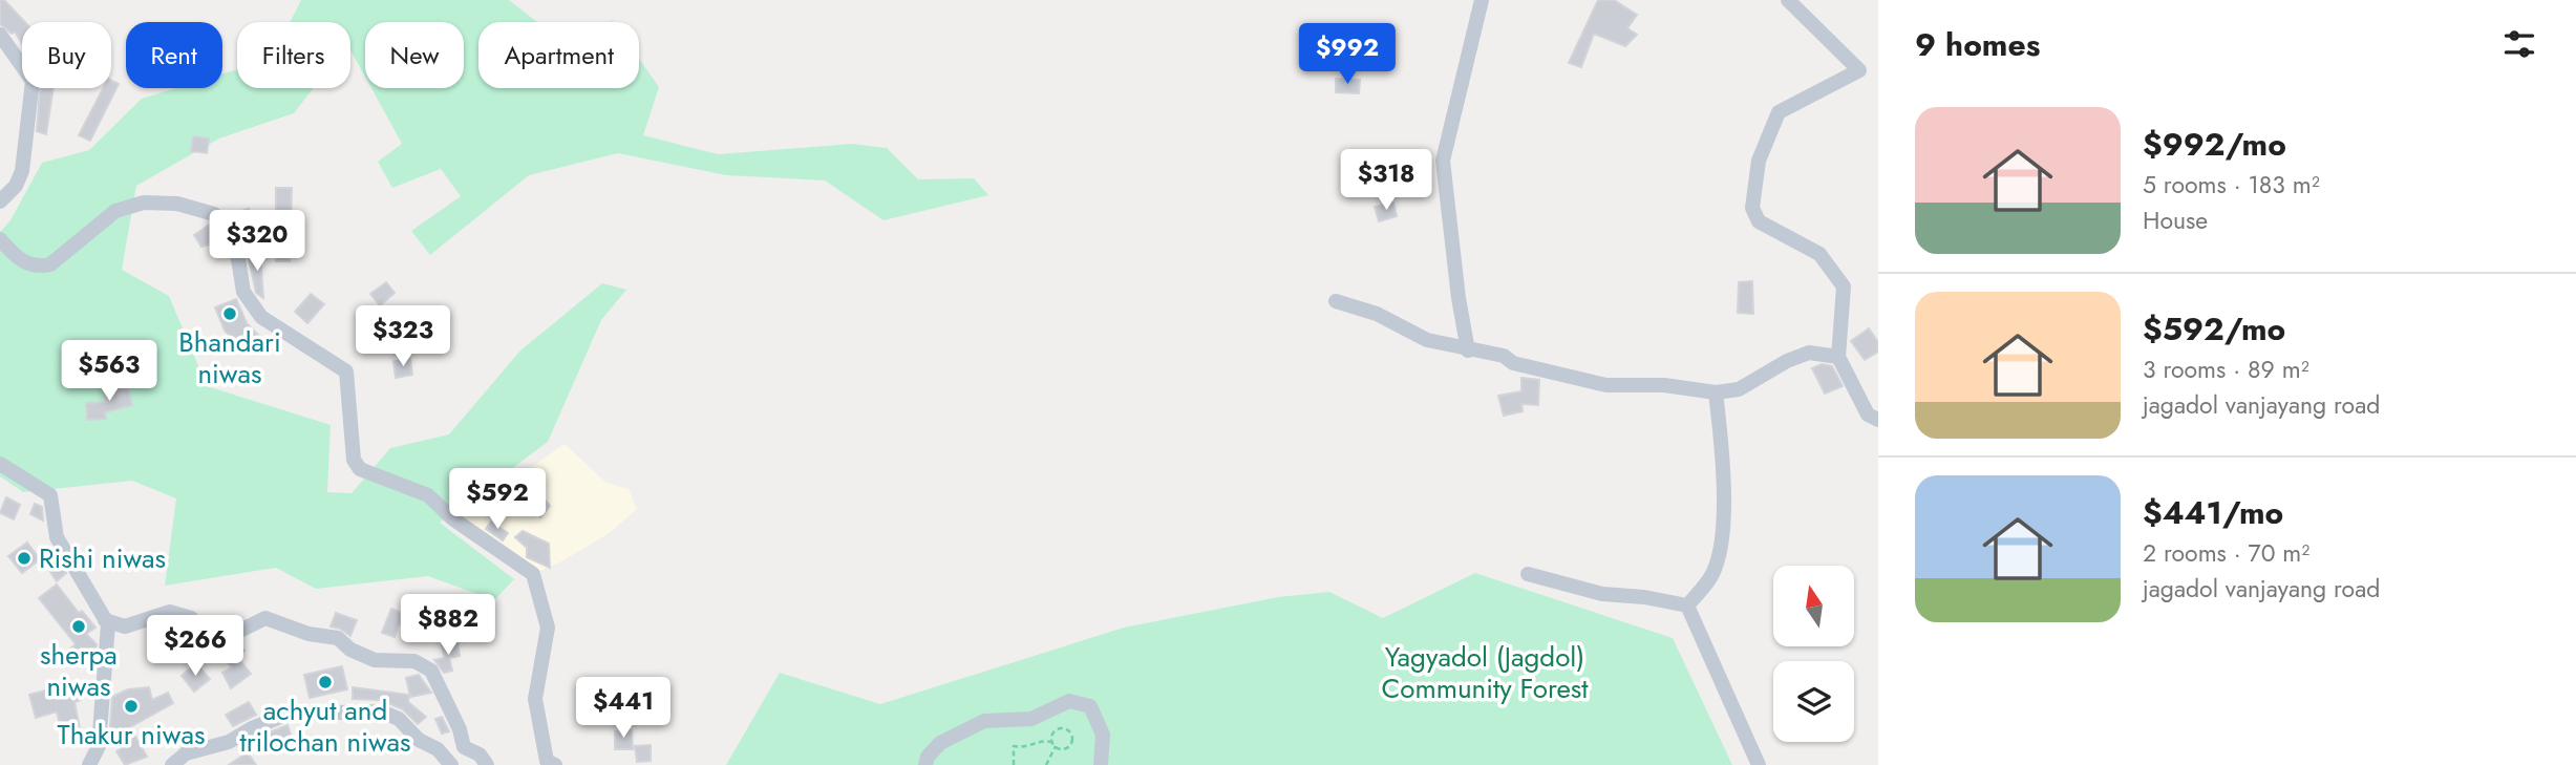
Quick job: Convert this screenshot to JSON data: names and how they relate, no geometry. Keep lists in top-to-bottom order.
{
  "parks": ["Yagyadol (Jagdol) Community Forest"],
  "places": [
    "Bhandari niwas",
    "Rishi niwas",
    "sherpa niwas",
    "achyut and trilochan niwas",
    "Thakur niwas"
  ],
  "north": "top",
  "page": {
    "heading": "9 homes",
    "chip": [
      "Buy",
      "Rent",
      "Filters",
      "New",
      "Apartment"
    ],
    "price": [
      "$992",
      "$318",
      "$320",
      "$323",
      "$563",
      "$592",
      "$882",
      "$266",
      "$441"
    ],
    "list": [
      {
        "name": "$992/mo",
        "note": "5 rooms · 183 m² · House"
      },
      {
        "name": "$592/mo",
        "note": "3 rooms · 89 m² · jagadol vanjayang road"
      },
      {
        "name": "$441/mo",
        "note": "2 rooms · 70 m² · jagadol vanjayang road"
      }
    ]
  }
}
